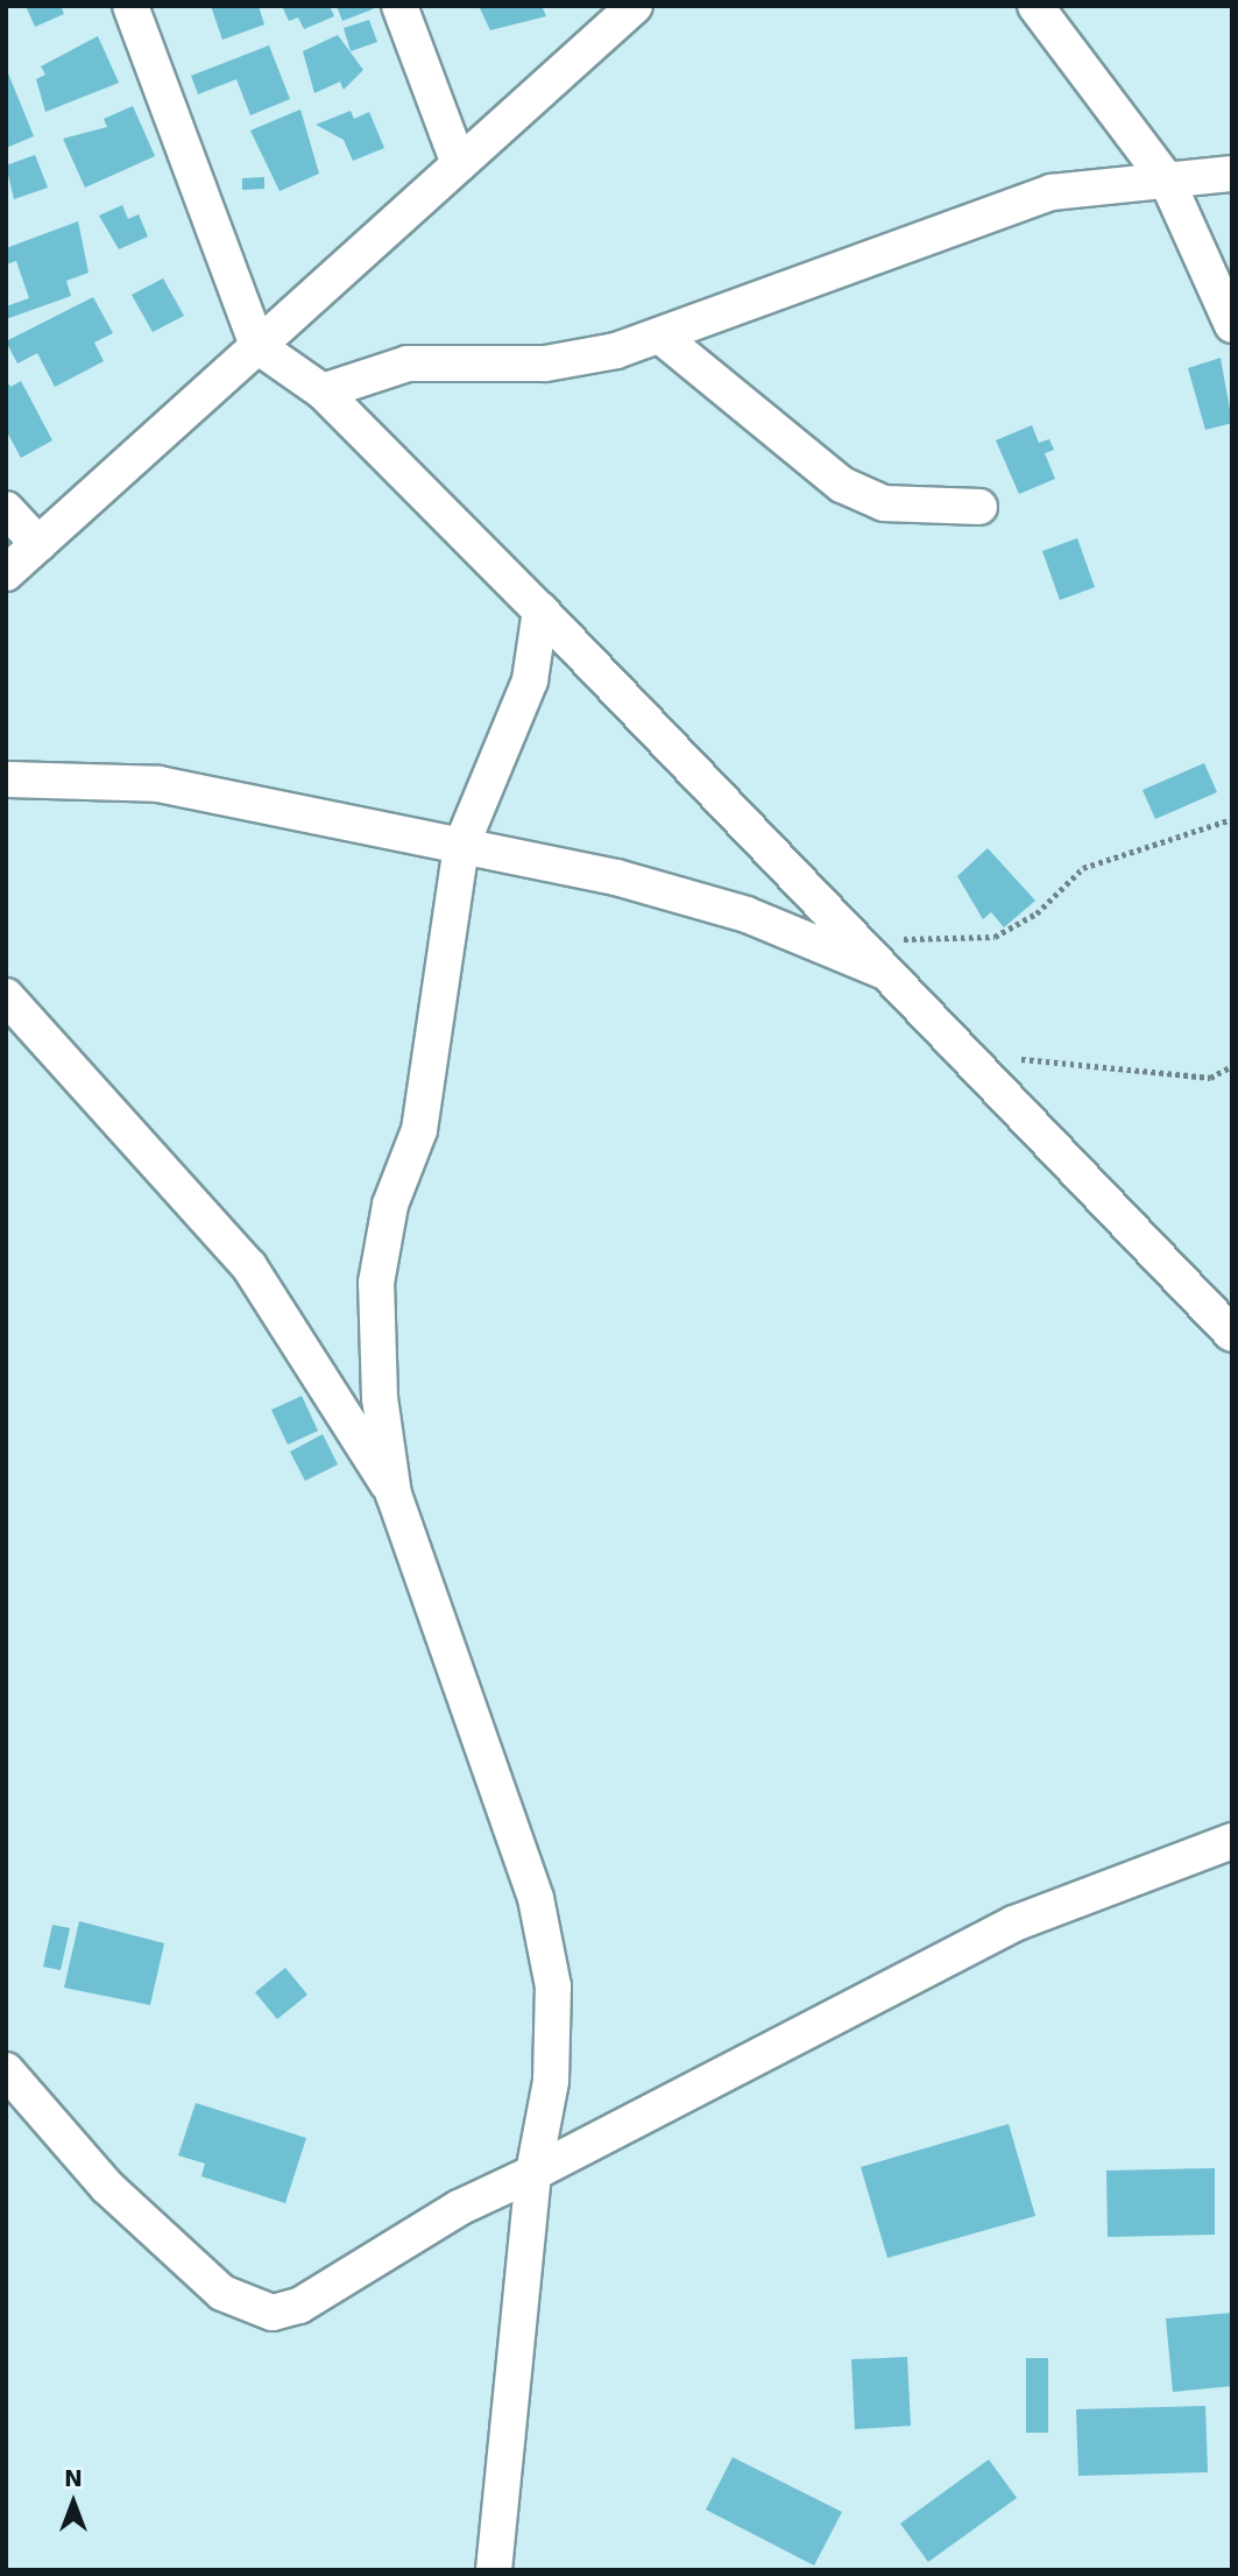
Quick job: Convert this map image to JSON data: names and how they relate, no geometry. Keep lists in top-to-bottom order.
{
  "north": "top"
}
